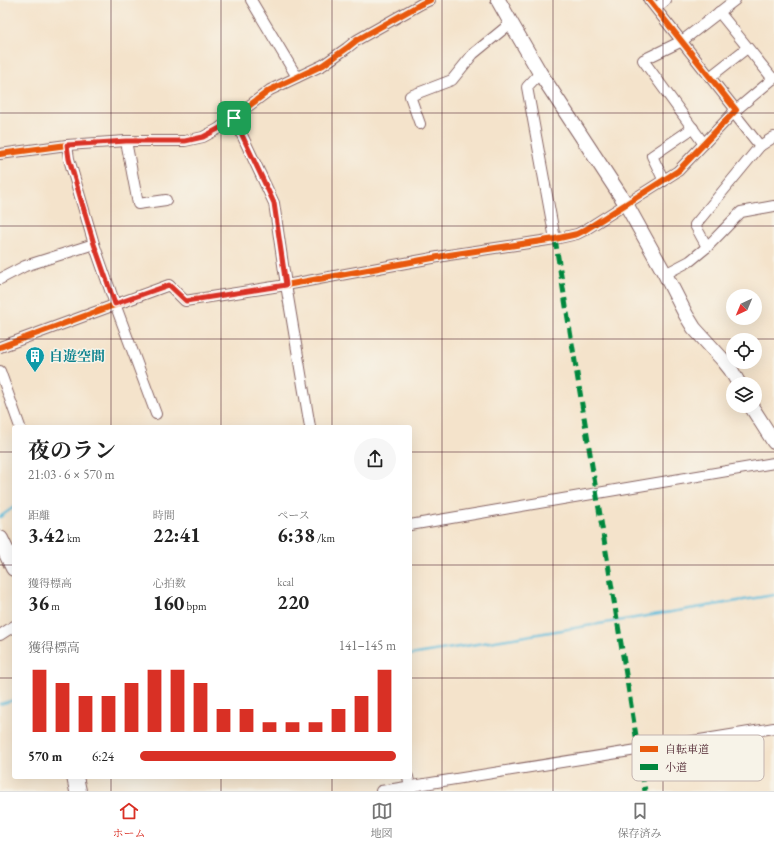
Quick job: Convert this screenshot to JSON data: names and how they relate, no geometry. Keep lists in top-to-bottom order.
{
  "places": {
    "building": ["自遊空間"]
  },
  "legend": ["自転車道", "小道"],
  "north": "bottom left",
  "page": {
    "heading": ["夜のラン", "21:03 · 6 × 570 m"],
    "stats": [
      ["距離", "3.42 km"],
      ["時間", "22:41"],
      ["ペース", "6:38 /km"],
      ["獲得標高", "36 m"],
      ["心拍数", "160 bpm"],
      ["kcal", "220"]
    ],
    "chart": ["獲得標高", "141–145 m"],
    "list": [
      {
        "name": "570 m",
        "note": "6:24"
      }
    ],
    "tabs": ["ホーム", "地図", "保存済み"]
  }
}
